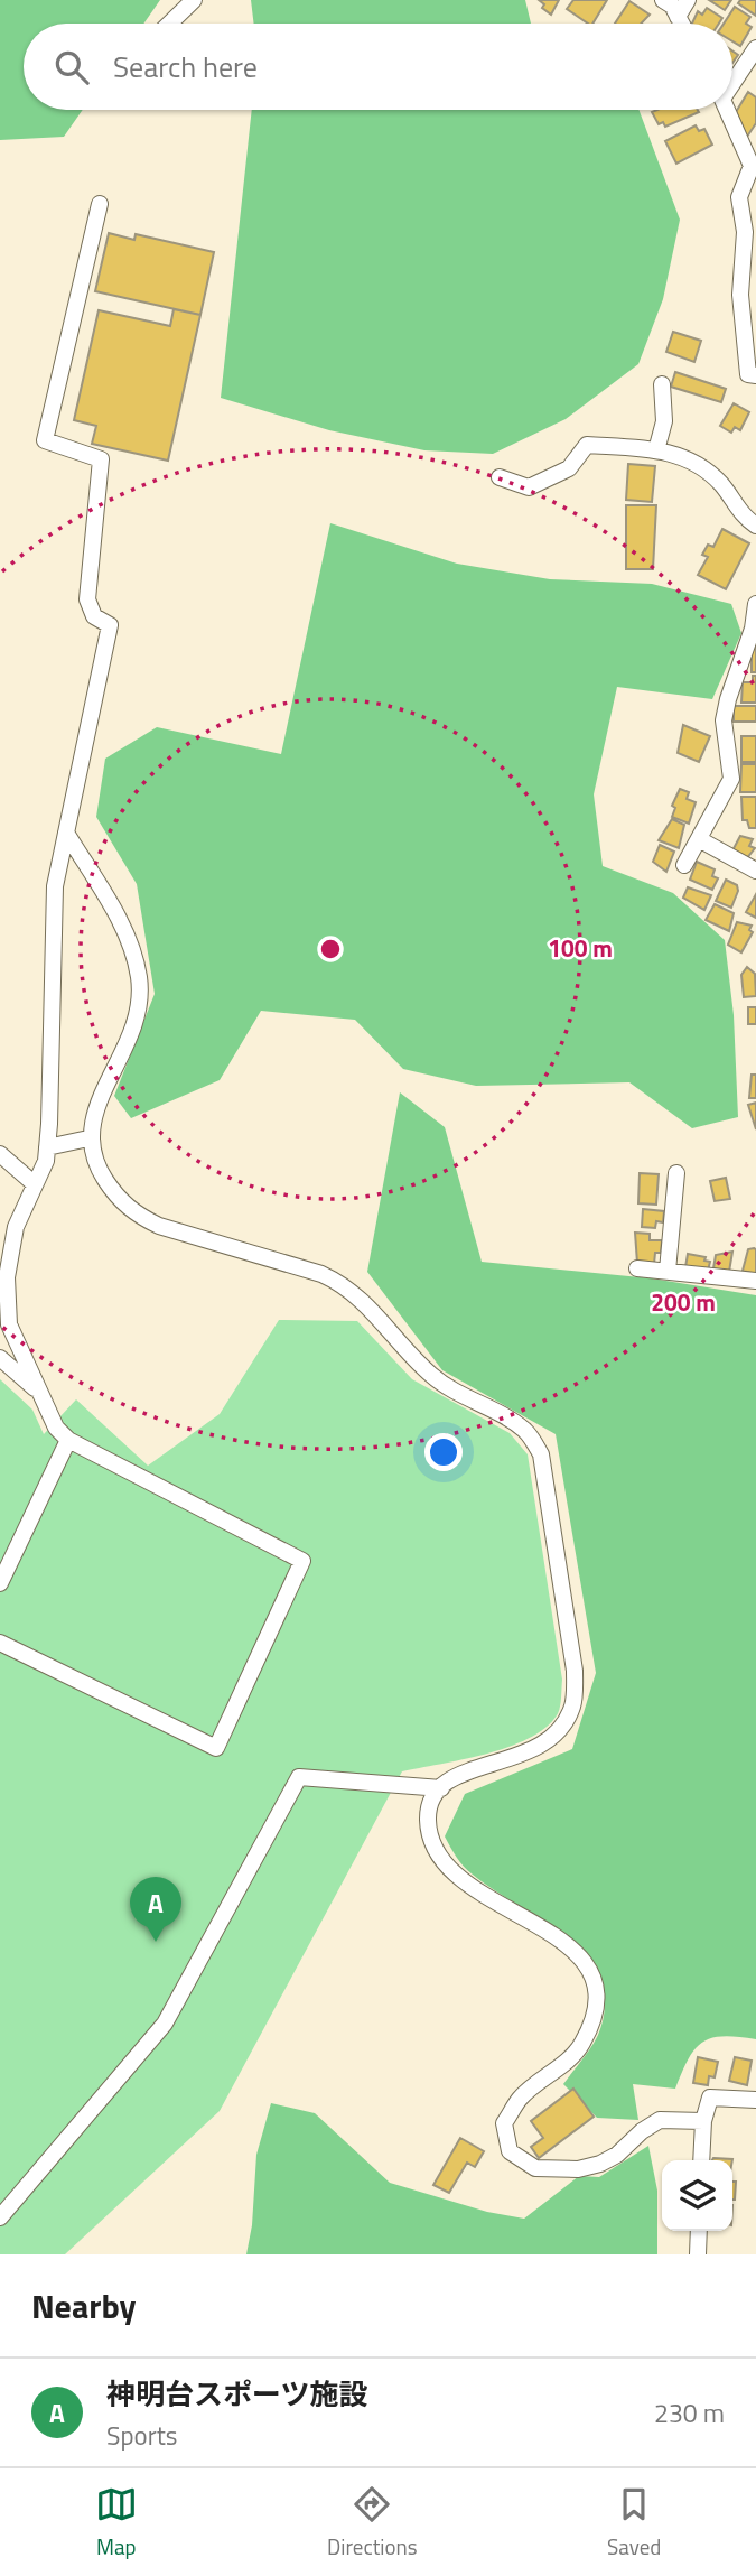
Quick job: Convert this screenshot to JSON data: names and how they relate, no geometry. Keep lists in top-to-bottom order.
{
  "page": {
    "search": "Search here",
    "pins": "A",
    "heading": "Nearby",
    "list": [
      {
        "mark": "A",
        "name": "神明台スポーツ施設",
        "note": "Sports",
        "value": "230 m"
      }
    ],
    "nav": ["Map", "Directions", "Saved"]
  },
  "rings": ["100 m", "200 m"]
}
